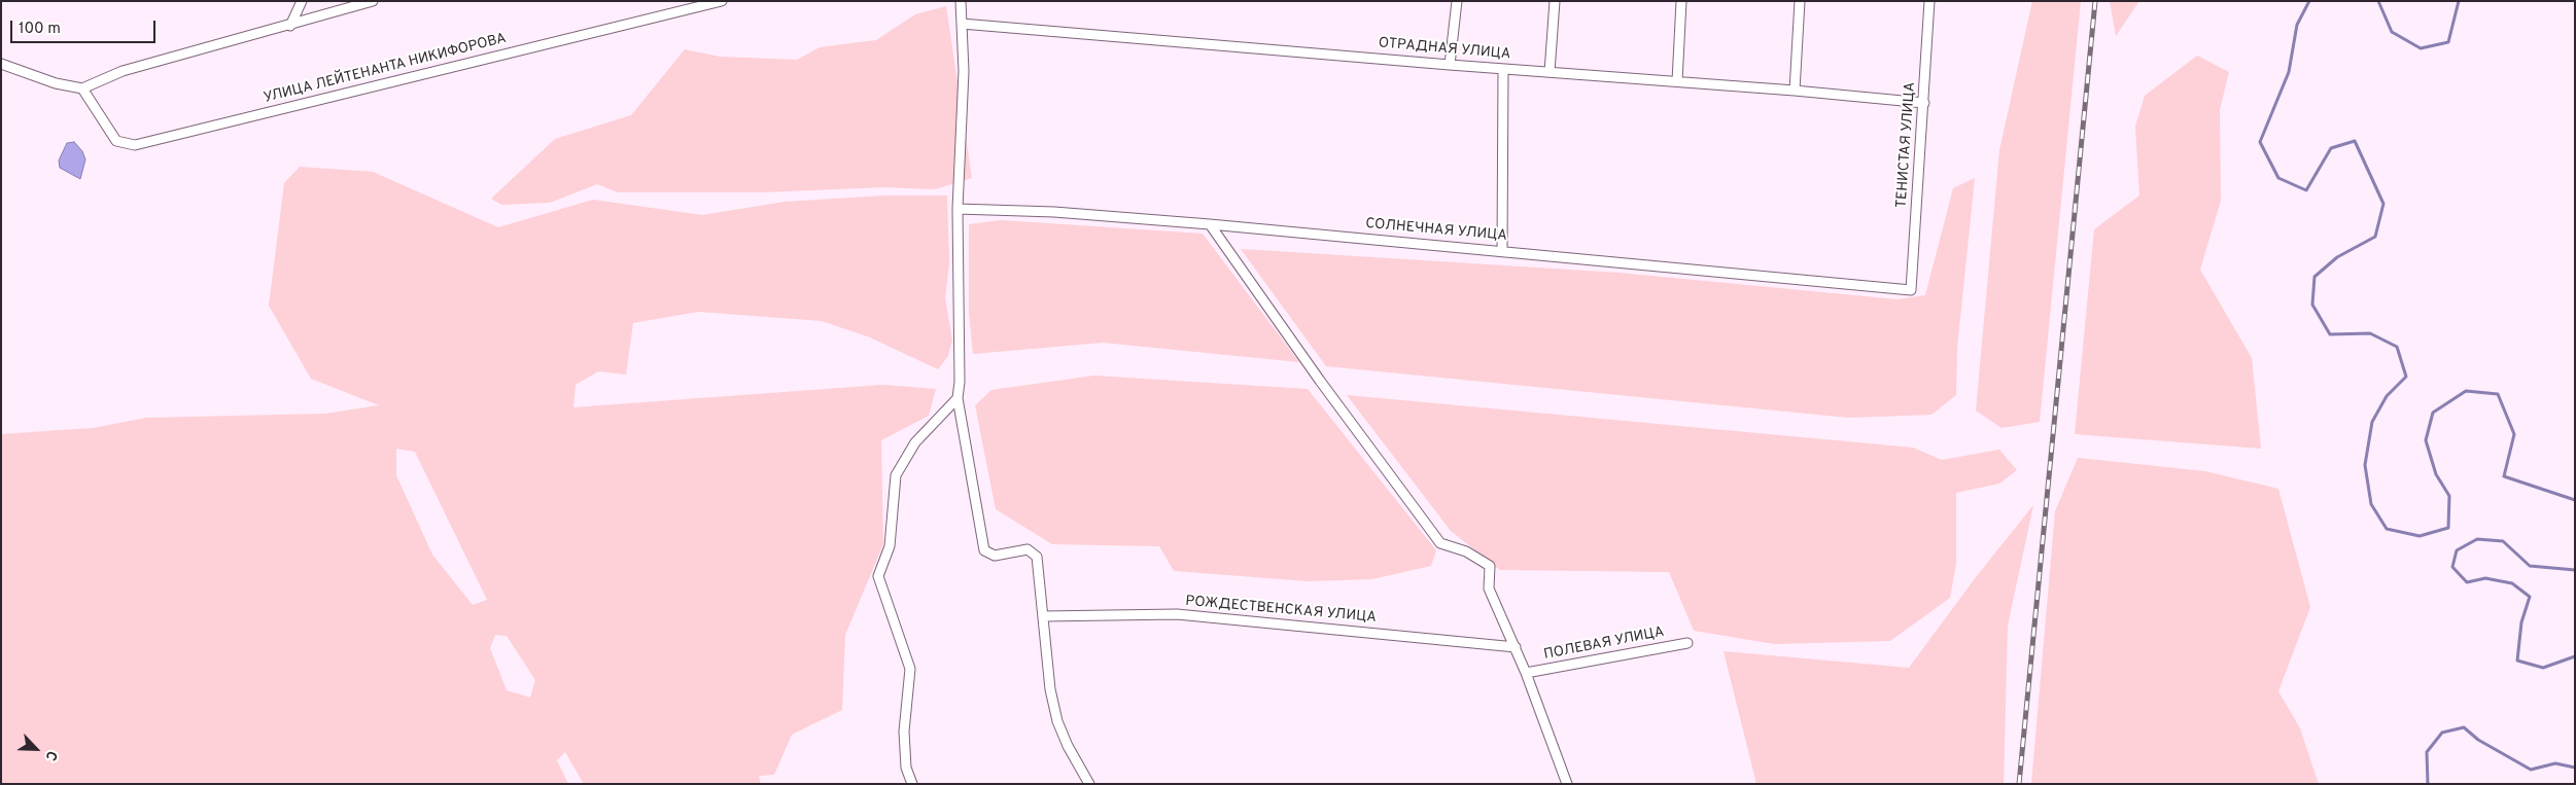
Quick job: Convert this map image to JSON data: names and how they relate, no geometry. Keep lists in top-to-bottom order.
{
  "streets": {
    "street": [
      "ОТРАДНАЯ УЛИЦА",
      "УЛИЦА ЛЕЙТЕНАНТА НИКИФОРОВА",
      "ТЕНИСТАЯ УЛИЦА",
      "СОЛНЕЧНАЯ УЛИЦА",
      "РОЖДЕСТВЕНСКАЯ УЛИЦА",
      "ПОЛЕВАЯ УЛИЦА"
    ]
  },
  "crossings": [
    ["ОТРАДНАЯ УЛИЦА", "ТЕНИСТАЯ УЛИЦА"],
    ["ТЕНИСТАЯ УЛИЦА", "СОЛНЕЧНАЯ УЛИЦА"]
  ],
  "scale_bar": "100 m",
  "north": "bottom right"
}
